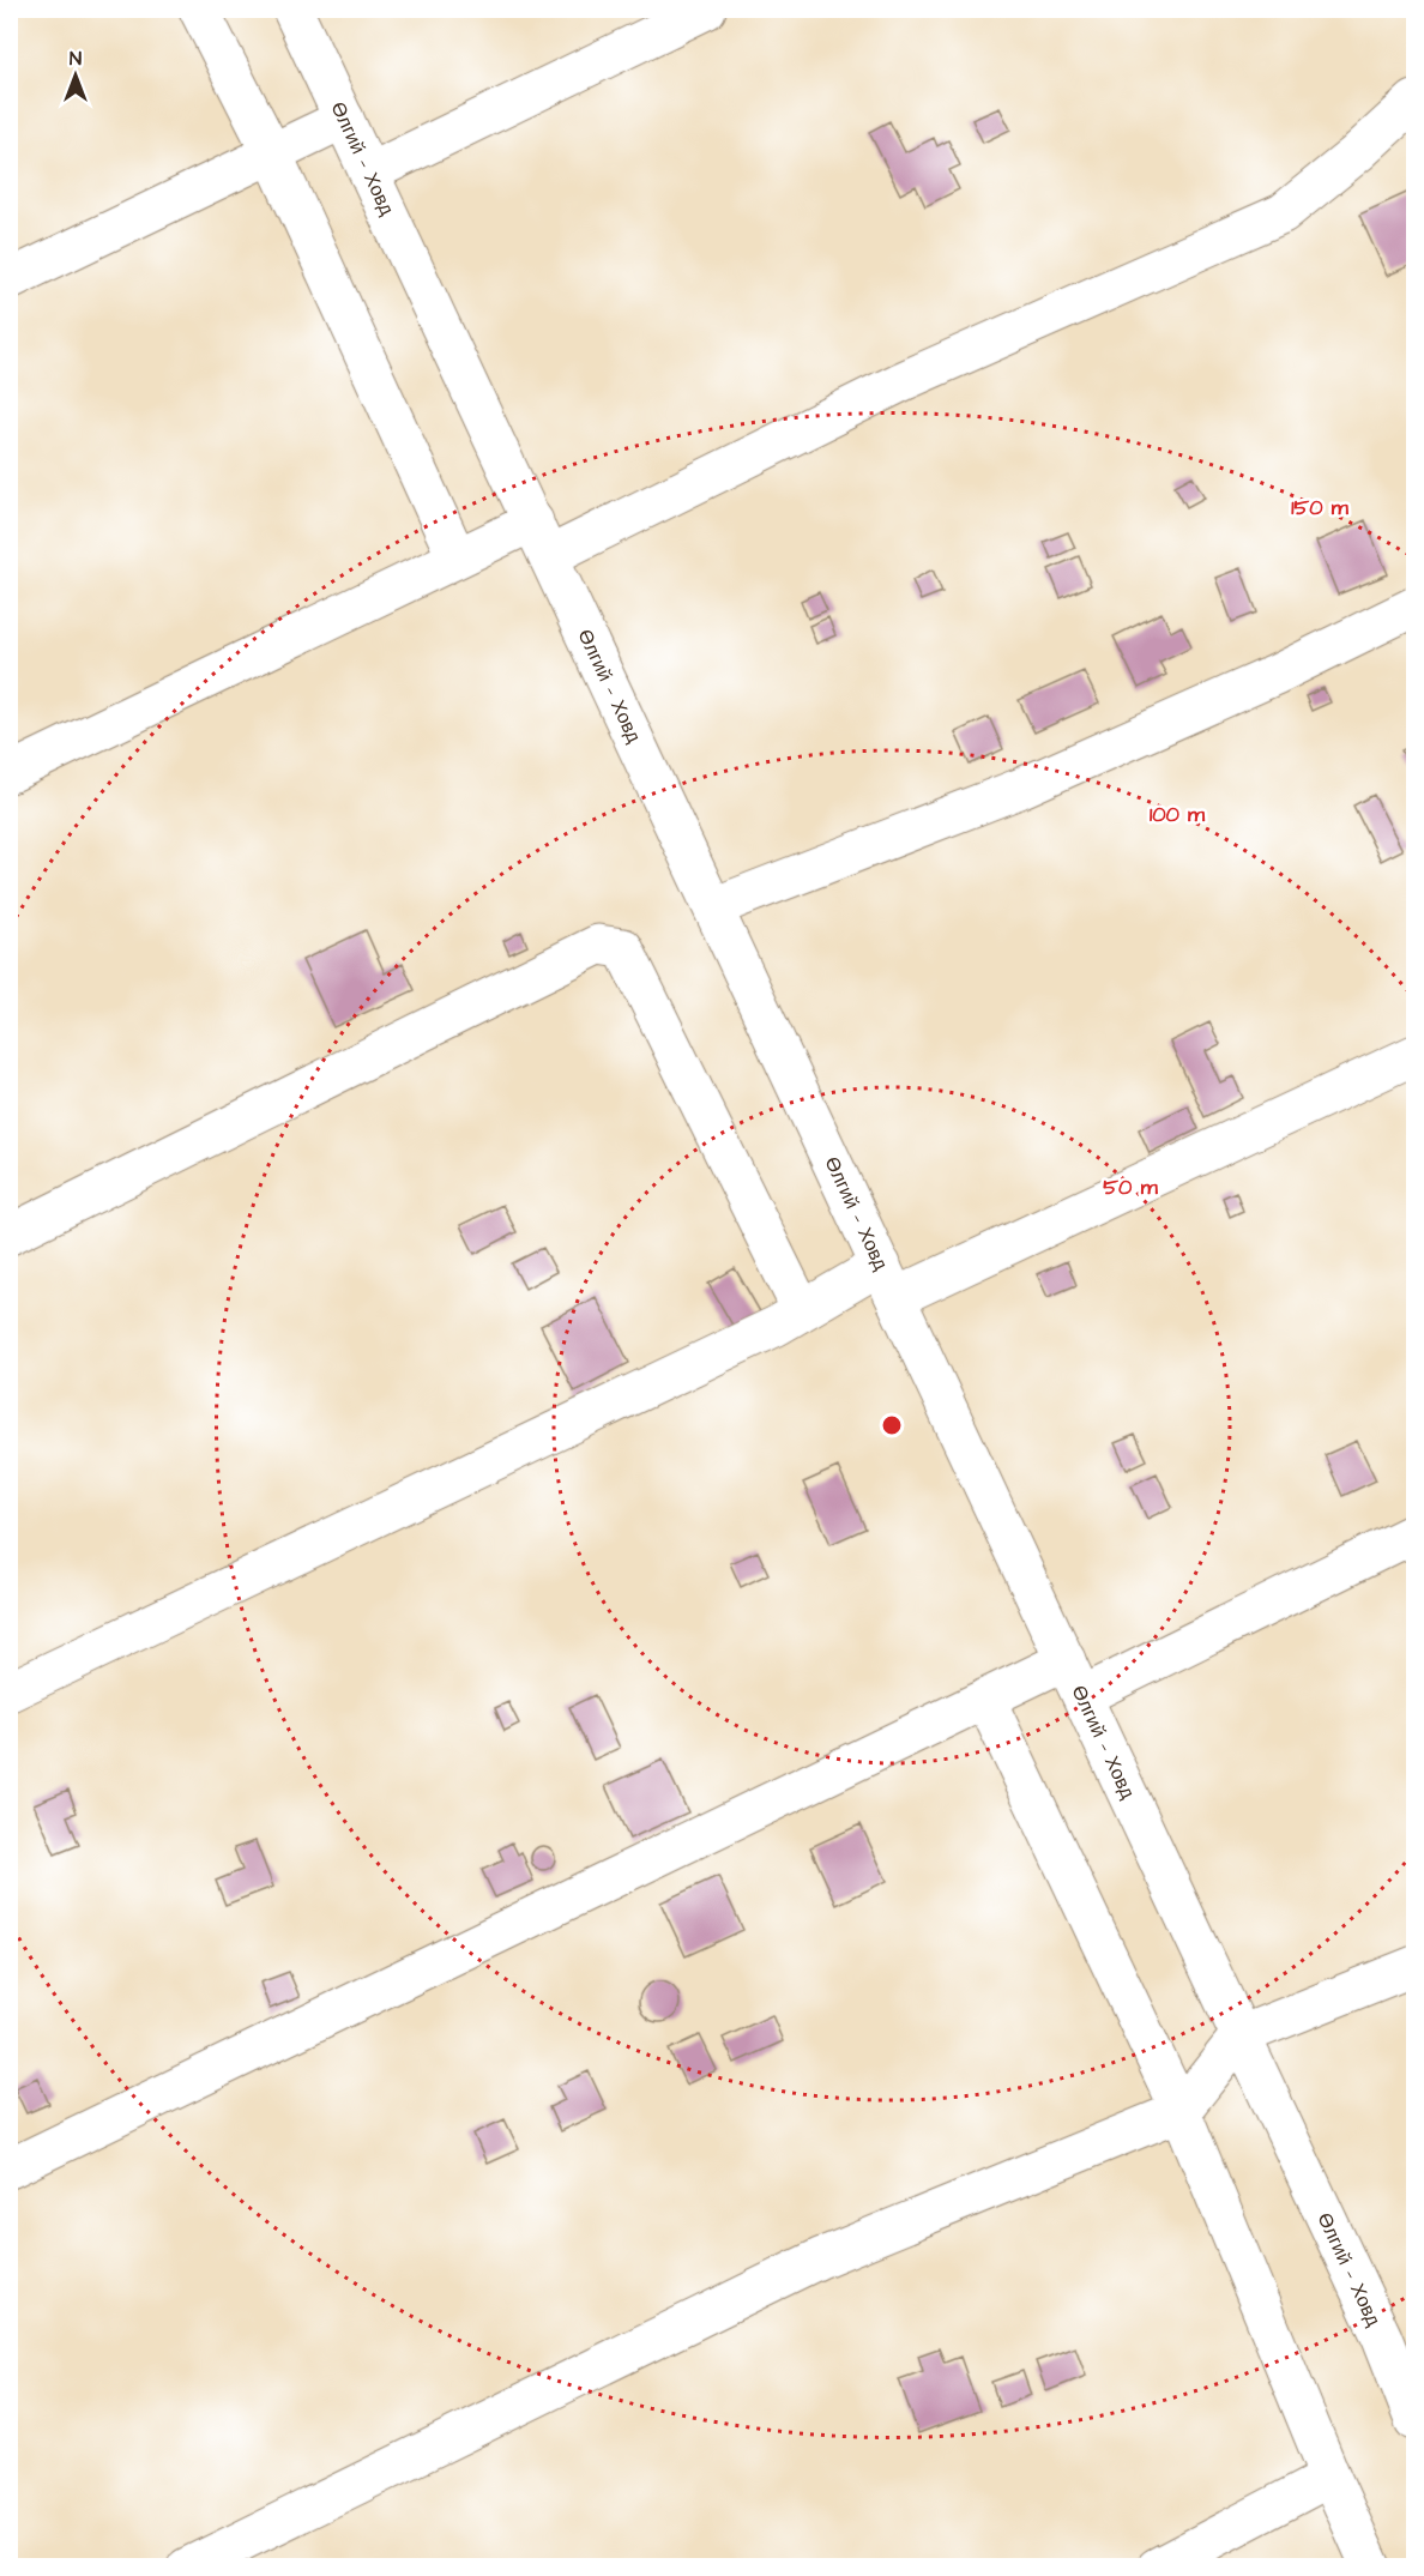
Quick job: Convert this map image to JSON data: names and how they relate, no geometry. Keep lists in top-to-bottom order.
{
  "streets": {
    "main road": ["Өлгий — Ховд"]
  },
  "north": "top",
  "rings": ["150 m", "100 m", "50 m"]
}
